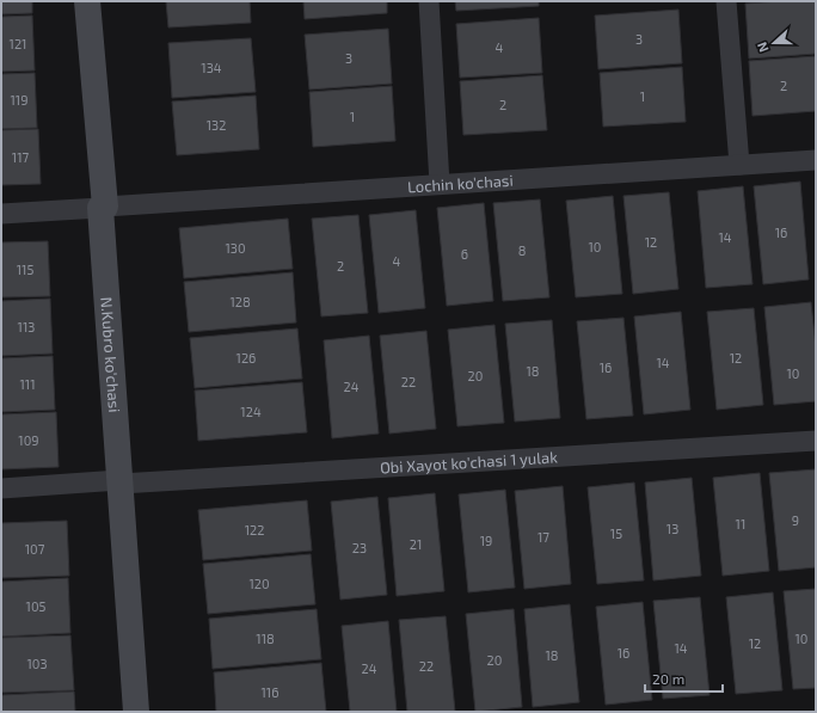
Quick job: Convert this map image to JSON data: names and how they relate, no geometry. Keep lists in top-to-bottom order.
{
  "streets": {
    "street": ["Lochin ko'chasi", "N.Kubro ko'chasi", "Obi Xayot ko'chasi 1 yulak"]
  },
  "crossings": [
    ["Lochin ko'chasi", "N.Kubro ko'chasi"],
    ["N.Kubro ko'chasi", "Obi Xayot ko'chasi 1 yulak"]
  ],
  "house_numbers": [
    "3",
    "121",
    "4",
    "3",
    "134",
    "2",
    "1",
    "119",
    "2",
    "1",
    "132",
    "117",
    "16",
    "14",
    "12",
    "10",
    "130",
    "8",
    "6",
    "4",
    "2",
    "115",
    "128",
    "113",
    "126",
    "12",
    "14",
    "16",
    "18",
    "10",
    "20",
    "22",
    "111",
    "24",
    "124",
    "109",
    "9",
    "11",
    "13",
    "122",
    "15",
    "17",
    "19",
    "21",
    "23",
    "107",
    "120",
    "105",
    "118",
    "10",
    "12",
    "14",
    "16",
    "18",
    "20",
    "103",
    "22",
    "24",
    "116"
  ],
  "scale_bar": "20 m",
  "north": "left"
}
